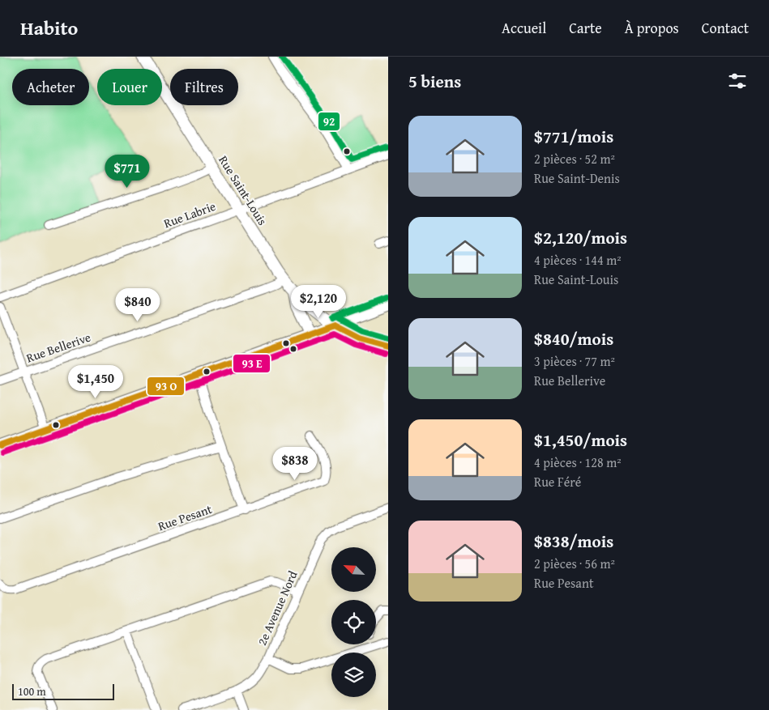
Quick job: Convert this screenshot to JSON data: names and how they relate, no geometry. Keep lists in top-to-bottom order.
{
  "streets": {
    "main road": ["Rue Saint-Louis"],
    "street": [
      "Rue Labrie",
      "Rue Bellerive",
      "Rue Pesant",
      "2e Avenue Nord"
    ]
  },
  "crossings": [
    ["Rue Saint-Louis", "Rue Labrie"],
    ["Rue Saint-Louis", "Rue Bellerive"]
  ],
  "lines": ["transit line 92"],
  "scale_bar": "100 m",
  "north": "top left",
  "page": {
    "header": "Habito",
    "nav": [
      "Accueil",
      "Carte",
      "À propos",
      "Contact"
    ],
    "heading": "5 biens",
    "chip": ["Acheter", "Louer", "Filtres"],
    "list": [
      {
        "name": "$771/mois",
        "note": "2 pièces · 52 m² · Rue Saint-Denis"
      },
      {
        "name": "$2,120/mois",
        "note": "4 pièces · 144 m² · Rue Saint-Louis"
      },
      {
        "name": "$840/mois",
        "note": "3 pièces · 77 m² · Rue Bellerive"
      },
      {
        "name": "$1,450/mois",
        "note": "4 pièces · 128 m² · Rue Féré"
      },
      {
        "name": "$838/mois",
        "note": "2 pièces · 56 m² · Rue Pesant"
      }
    ],
    "price": [
      "$771",
      "$2,120",
      "$840",
      "$1,450",
      "$838"
    ],
    "scale": "100 m"
  }
}
